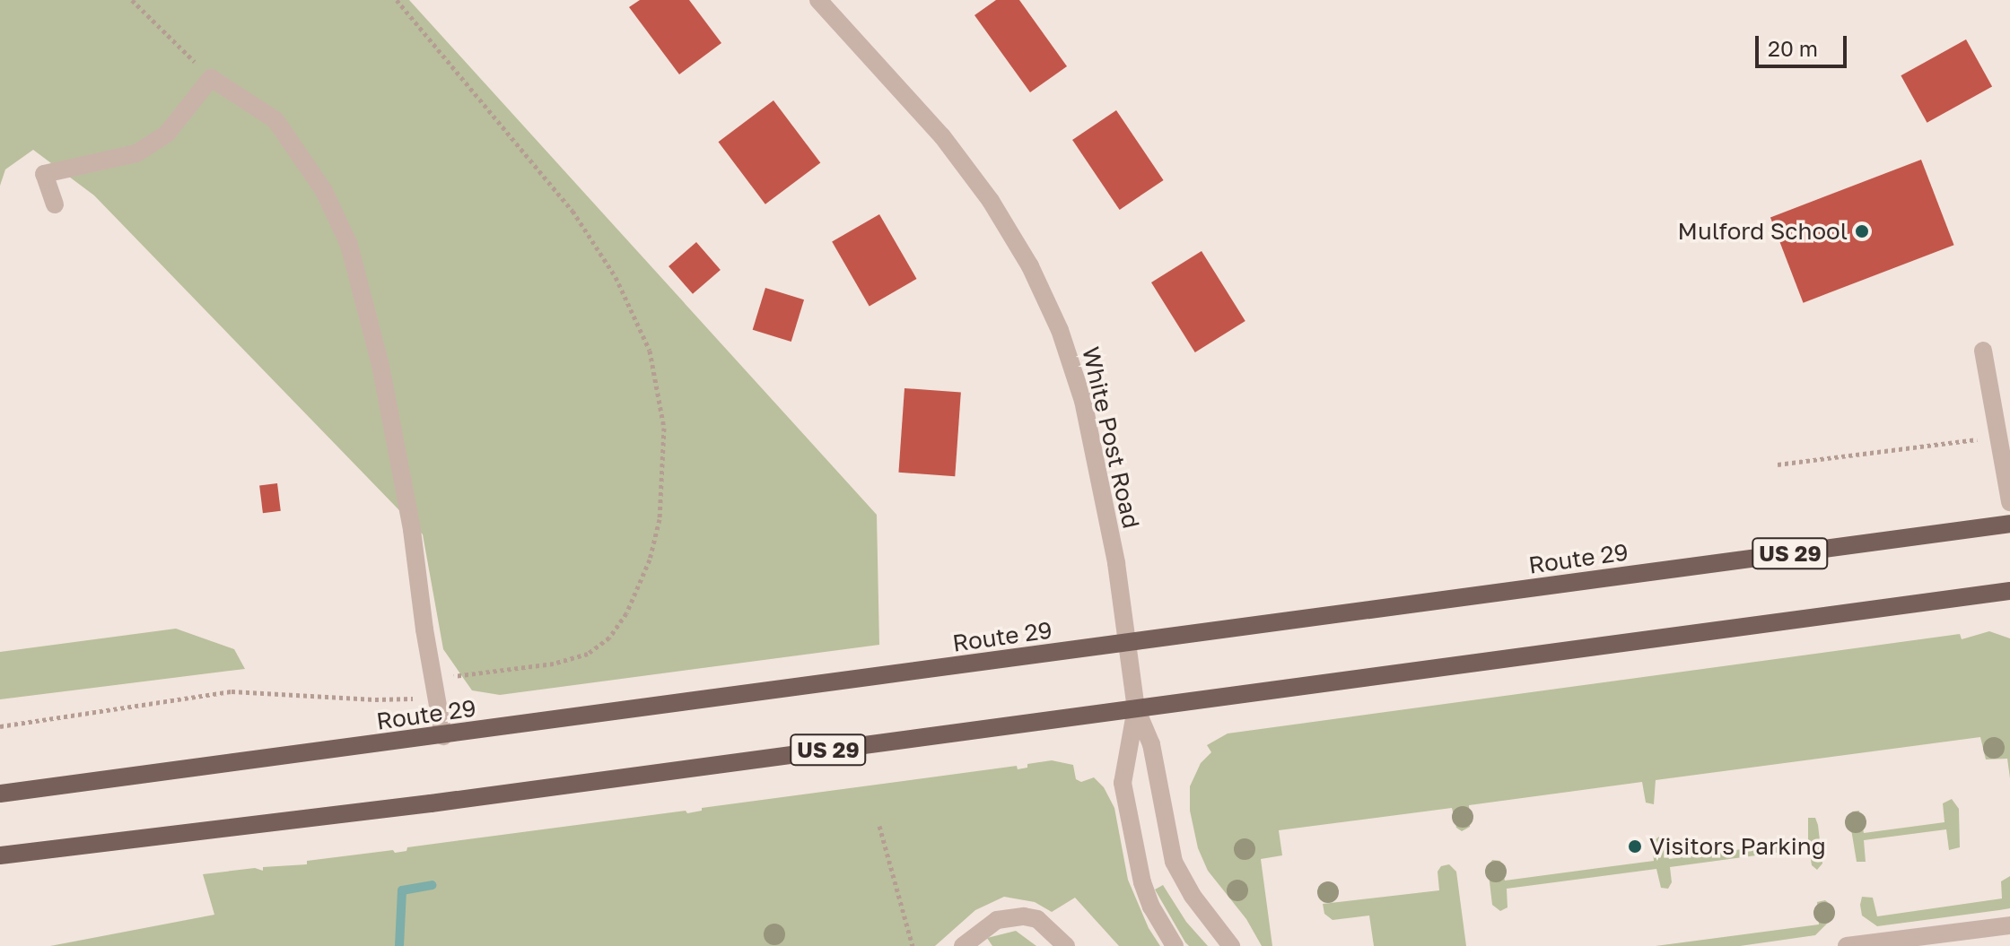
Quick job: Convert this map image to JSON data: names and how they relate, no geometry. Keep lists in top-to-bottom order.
{
  "streets": {
    "main road": ["US 29", "Route 29"],
    "street": ["White Post Road"]
  },
  "crossings": [
    ["White Post Road", "US 29"],
    ["White Post Road", "Route 29"]
  ],
  "places": ["Mulford School", "Visitors Parking"],
  "scale_bar": "20 m"
}
